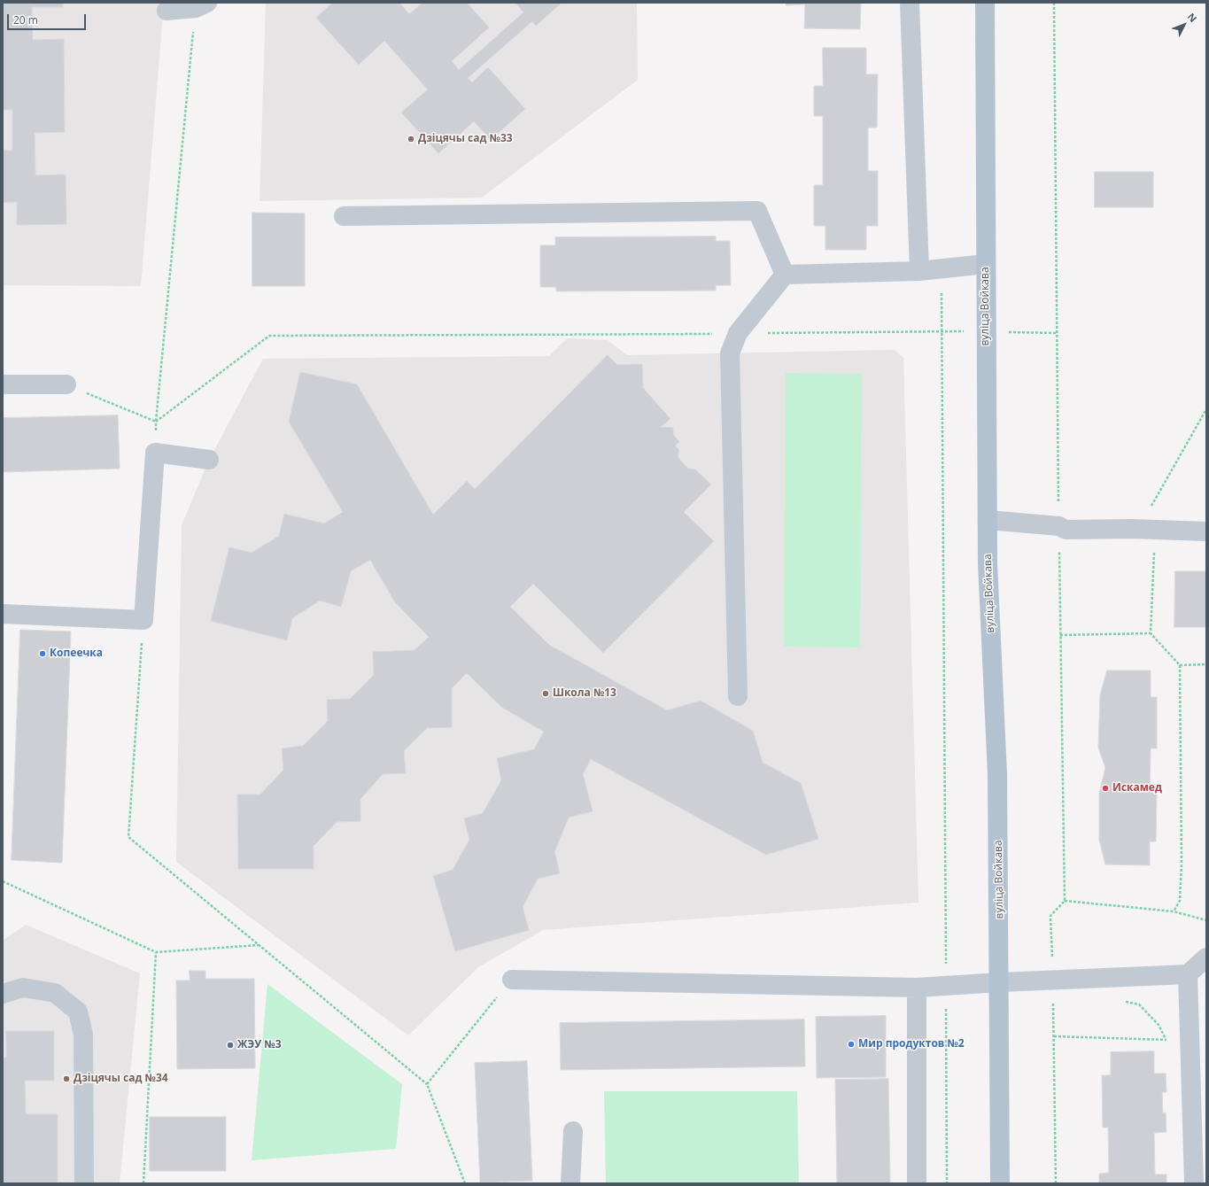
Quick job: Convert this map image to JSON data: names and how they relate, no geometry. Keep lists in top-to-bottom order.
{
  "streets": {
    "main road": ["вуліца Войкава"]
  },
  "places": [
    "Дзіцячы сад №33",
    "Копеечка",
    "Школа №13",
    "Искамед",
    "Мир продуктов №2",
    "ЖЭУ №3",
    "Дзіцячы сад №34"
  ],
  "scale_bar": "20 m",
  "north": "top right"
}
